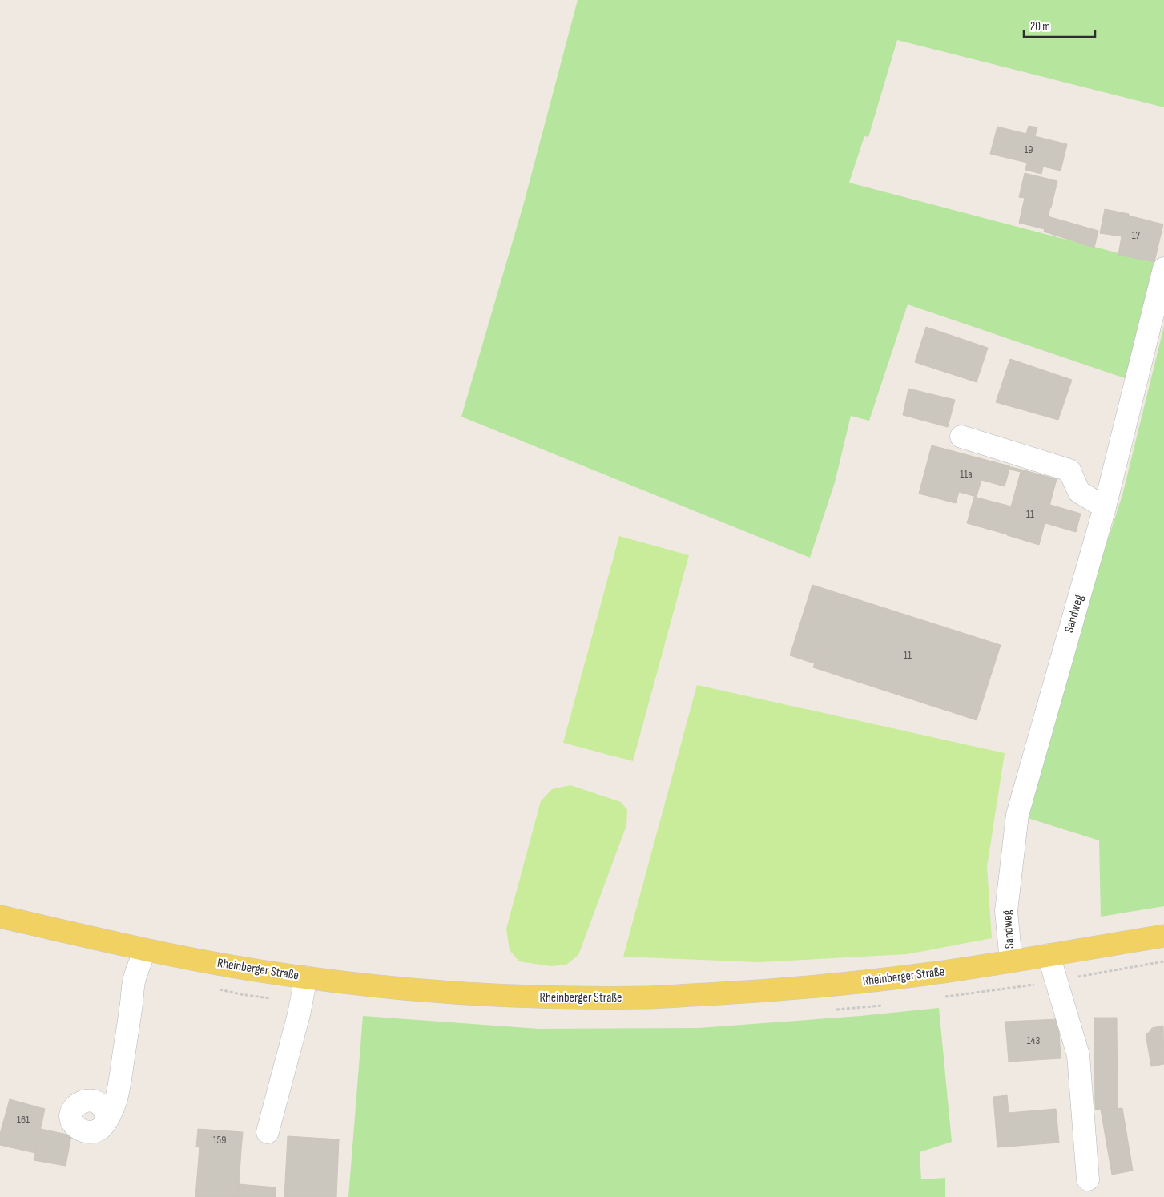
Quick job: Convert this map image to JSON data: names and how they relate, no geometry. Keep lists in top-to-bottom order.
{
  "streets": {
    "main road": ["Rheinberger Straße"],
    "street": ["Sandweg"]
  },
  "crossings": [
    ["Sandweg", "Rheinberger Straße"]
  ],
  "house_numbers": [
    "19",
    "17",
    "11a",
    "11",
    "11",
    "143",
    "161",
    "159"
  ],
  "scale_bar": "20 m"
}
